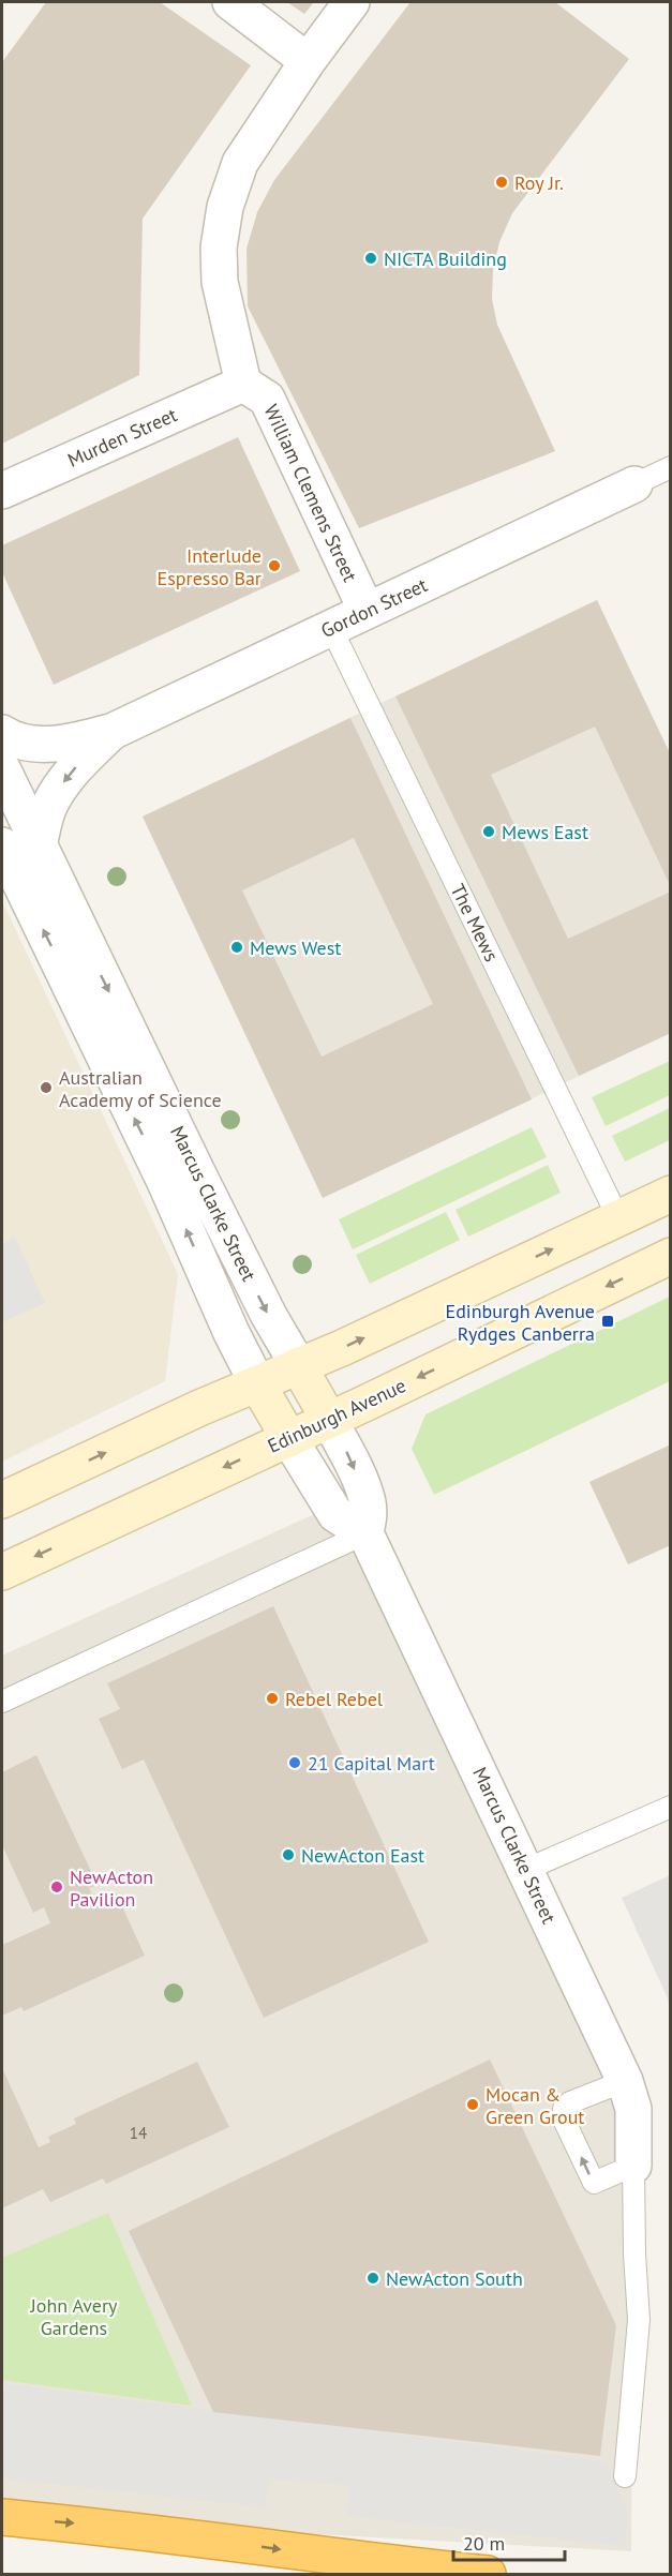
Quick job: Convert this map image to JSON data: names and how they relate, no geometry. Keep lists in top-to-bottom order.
{
  "streets": {
    "main road": ["Marcus Clarke Street", "Edinburgh Avenue"],
    "street": ["Murden Street", "William Clemens Street", "Gordon Street"],
    "lane": ["The Mews"]
  },
  "crossings": [
    ["Murden Street", "William Clemens Street"],
    ["William Clemens Street", "Gordon Street"],
    ["Gordon Street", "The Mews"],
    ["Gordon Street", "Marcus Clarke Street"],
    ["Marcus Clarke Street", "Edinburgh Avenue"]
  ],
  "parks": ["John Avery Gardens"],
  "places": {
    "other": [
      "Roy Jr.",
      "NICTA Building",
      "Interlude Espresso Bar",
      "Mews East",
      "Mews West",
      "Australian Academy of Science",
      "Rebel Rebel",
      "21 Capital Mart",
      "NewActon East",
      "NewActon Pavilion",
      "Mocan & Green Grout",
      "NewActon South"
    ],
    "transit": ["Edinburgh Avenue Rydges Canberra"]
  },
  "house_numbers": ["14"],
  "scale_bar": "20 m"
}
